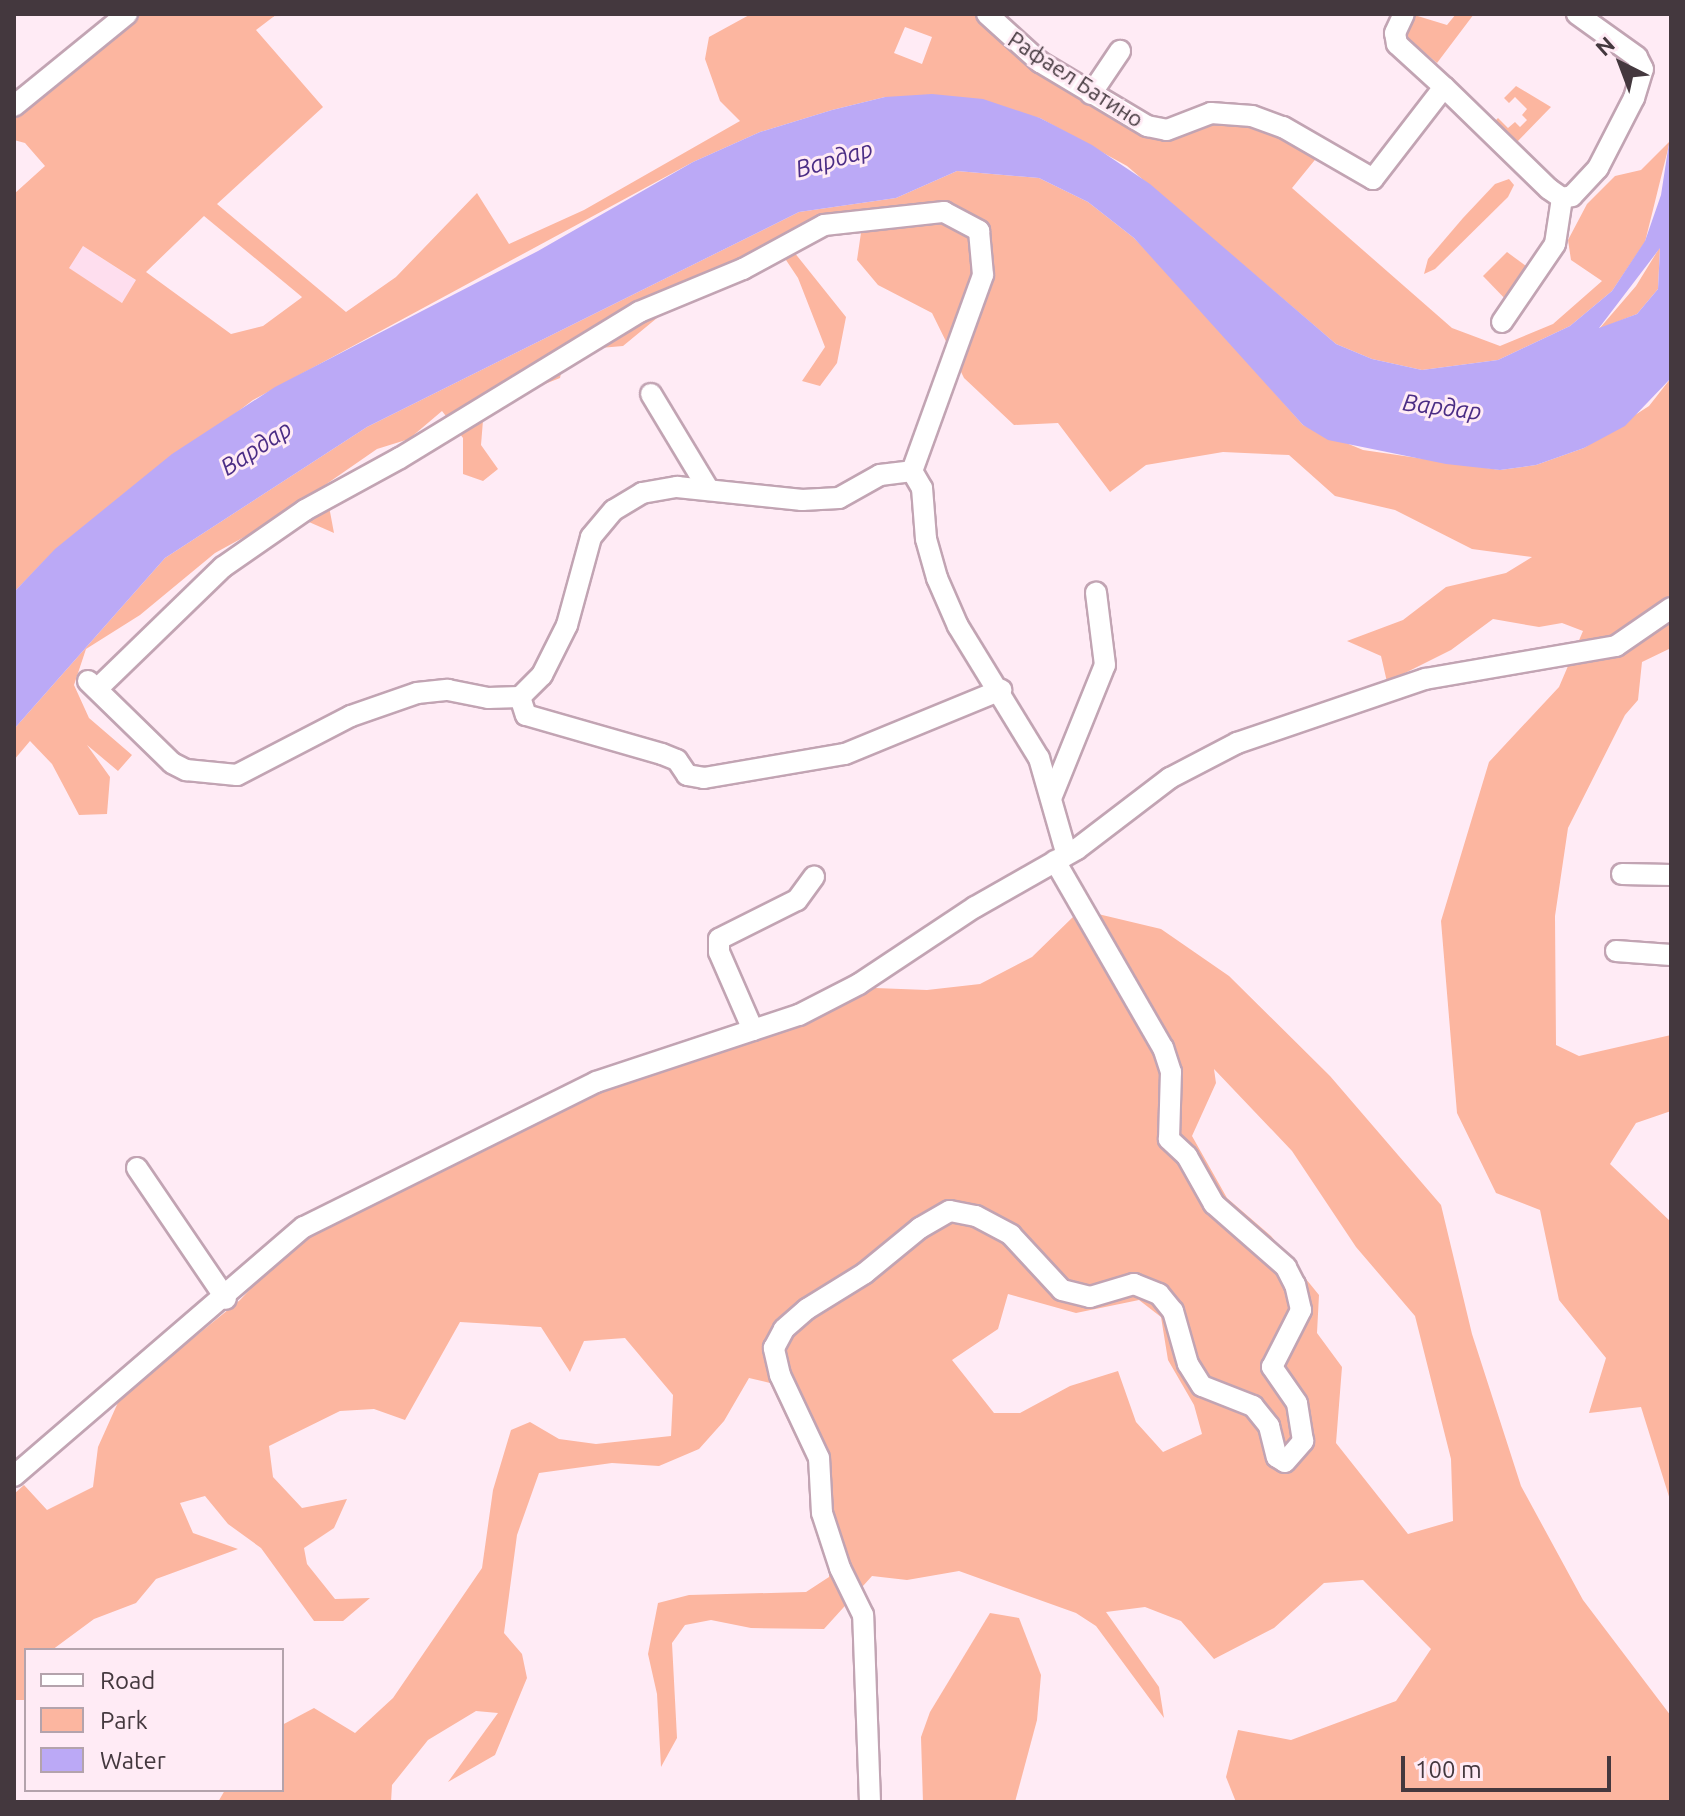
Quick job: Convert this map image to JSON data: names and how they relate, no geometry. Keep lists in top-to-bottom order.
{
  "streets": {
    "street": ["Рафаел Батино"]
  },
  "water": ["Вардар"],
  "legend": ["Road", "Park", "Water"],
  "scale_bar": "100 m",
  "north": "top left"
}
